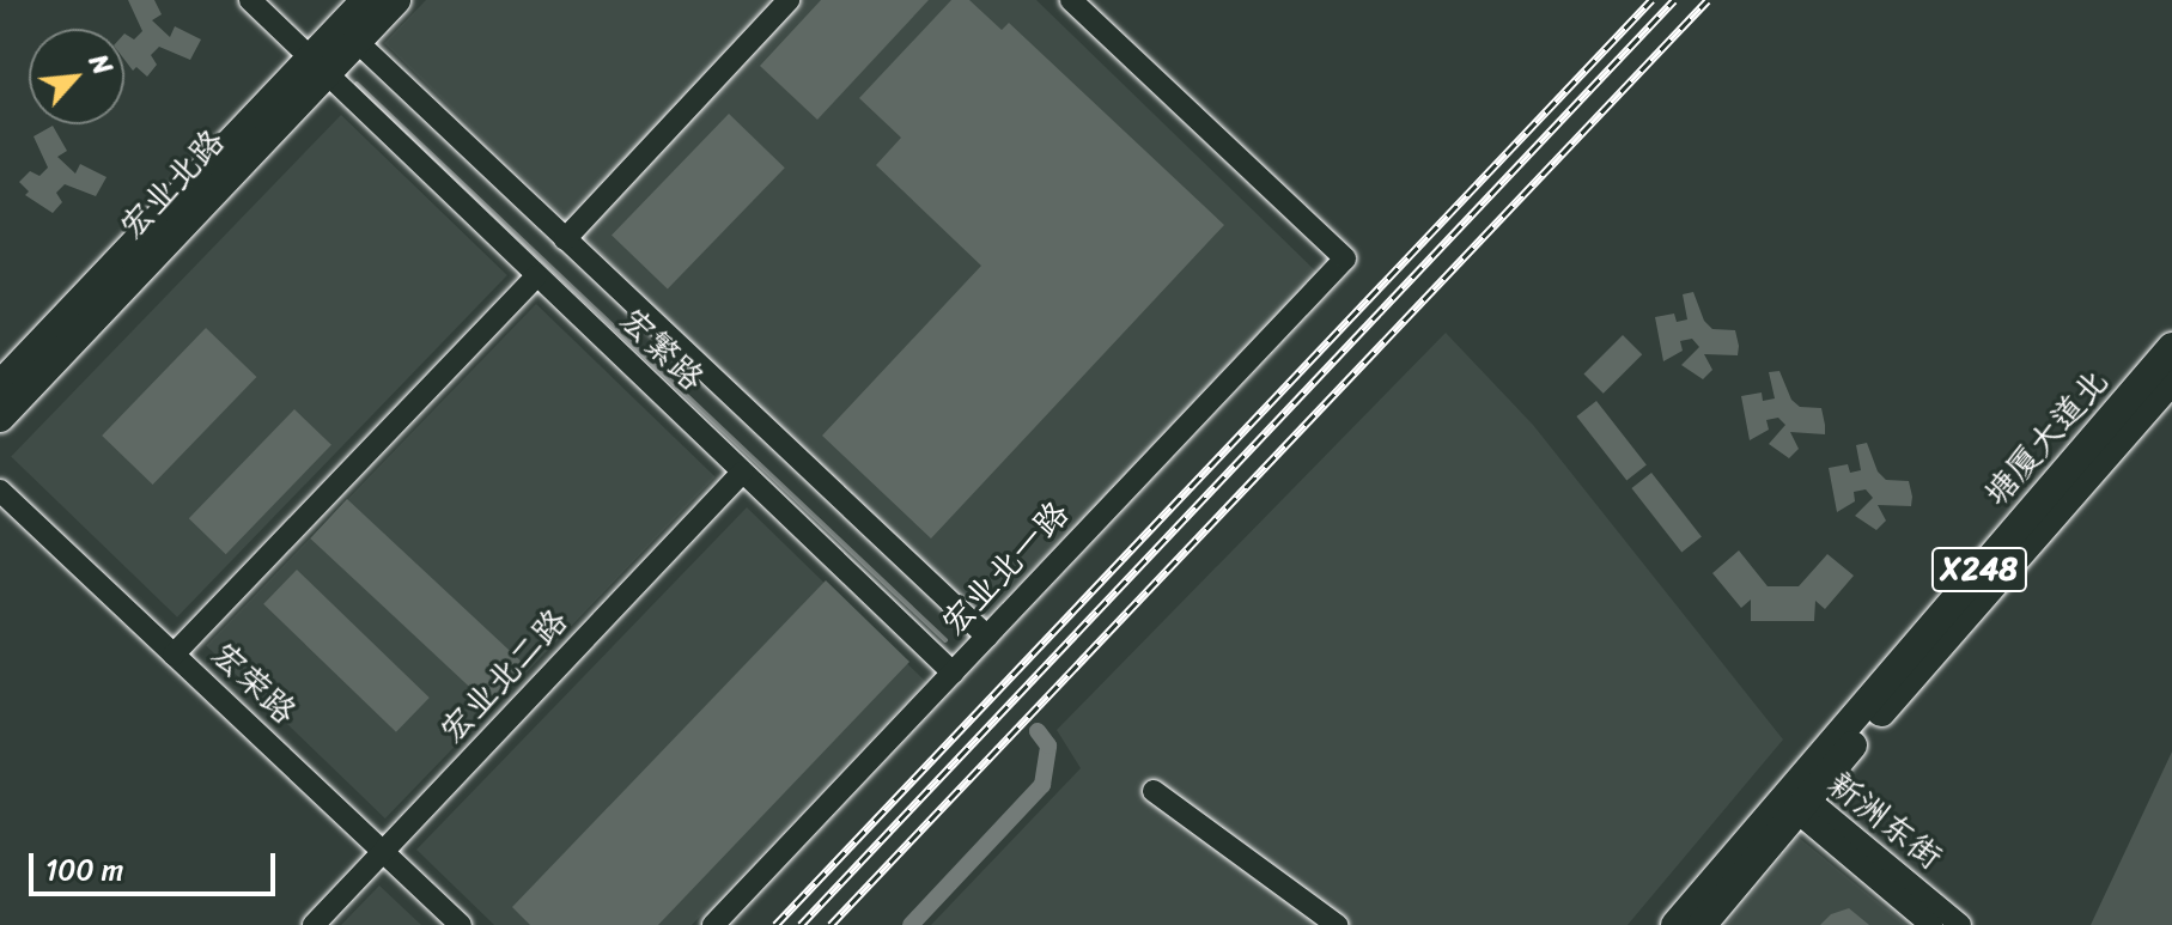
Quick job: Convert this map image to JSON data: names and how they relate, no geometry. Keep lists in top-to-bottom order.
{
  "streets": {
    "main road": ["宏业北路", "塘厦大道北", "X248"],
    "street": [
      "宏繁路",
      "宏业北一路",
      "宏业北二路",
      "宏荣路",
      "新洲东街"
    ]
  },
  "crossings": [
    ["宏业北路", "宏繁路"],
    ["宏繁路", "宏业北一路"],
    ["宏繁路", "宏业北二路"],
    ["塘厦大道北", "X248"],
    ["塘厦大道北", "新洲东街"],
    ["X248", "新洲东街"],
    ["宏业北二路", "宏荣路"]
  ],
  "scale_bar": "100 m",
  "north": "top right"
}
